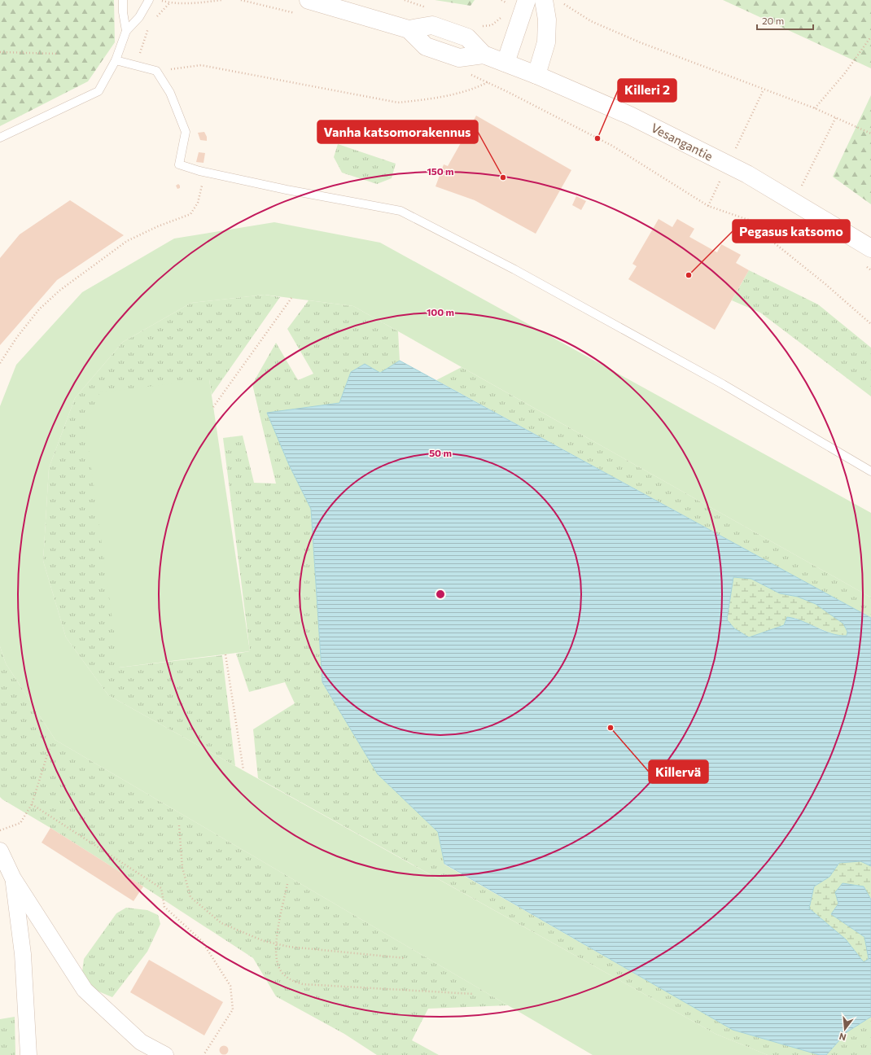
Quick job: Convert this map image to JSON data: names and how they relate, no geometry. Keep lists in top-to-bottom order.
{
  "streets": {
    "street": ["Vesangantie"]
  },
  "places": [
    "Killeri 2",
    "Vanha katsomorakennus",
    "Pegasus katsomo",
    "Killervä"
  ],
  "scale_bar": "20 m",
  "north": "bottom",
  "rings": ["150 m", "100 m", "50 m"]
}
